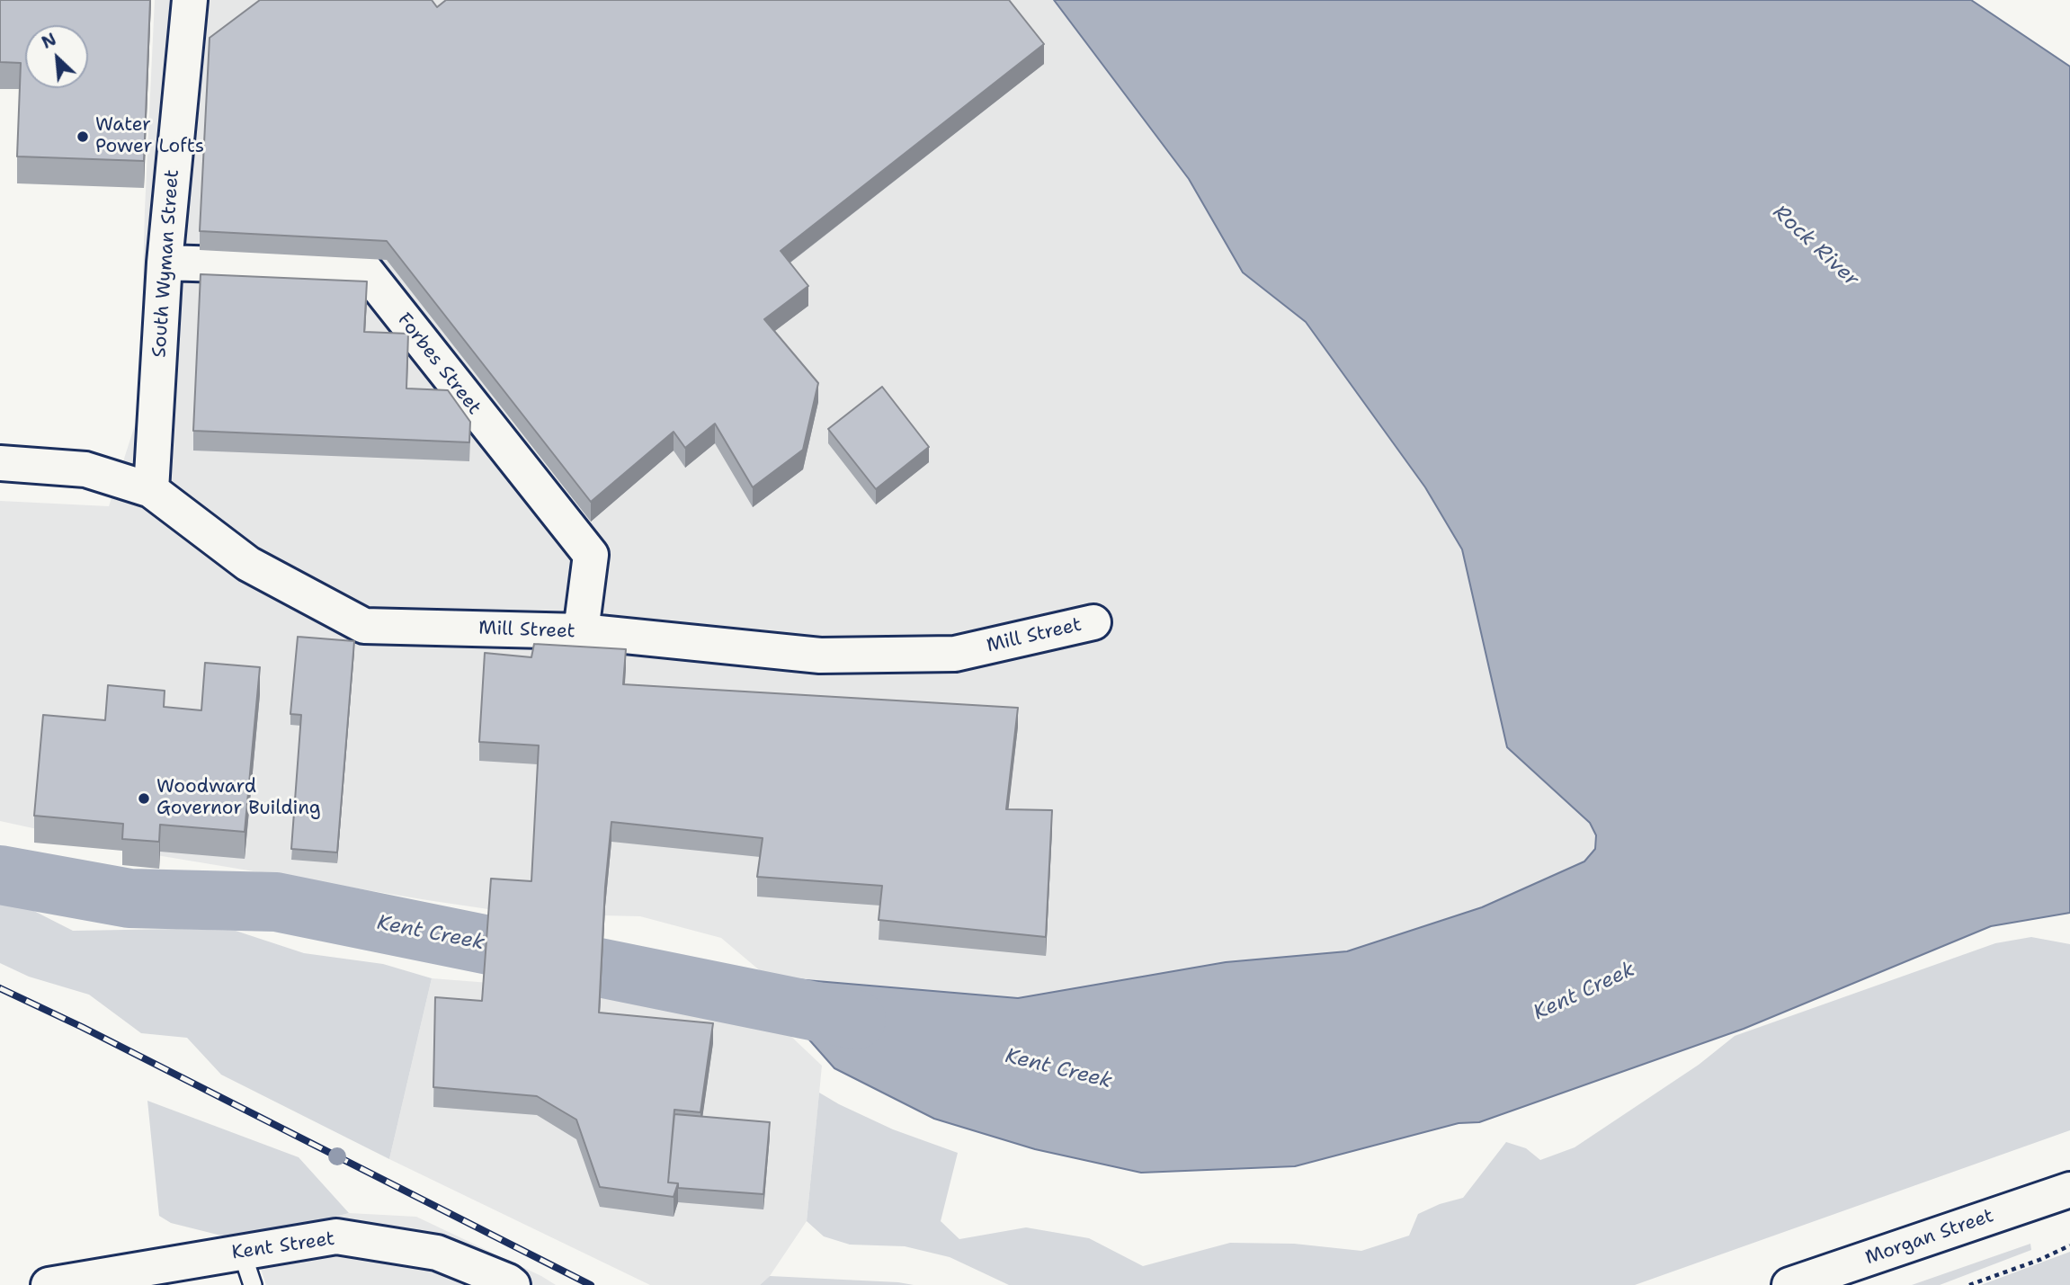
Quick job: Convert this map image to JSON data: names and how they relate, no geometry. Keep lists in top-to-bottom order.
{
  "streets": {
    "street": [
      "South Wyman Street",
      "Forbes Street",
      "Mill Street",
      "Morgan Street",
      "Kent Street"
    ]
  },
  "crossings": [
    ["South Wyman Street", "Forbes Street"],
    ["South Wyman Street", "Mill Street"],
    ["Forbes Street", "Mill Street"]
  ],
  "water": ["Rock River", "Kent Creek"],
  "places": ["Water Power Lofts", "Woodward Governor Building"],
  "north": "top left"
}
